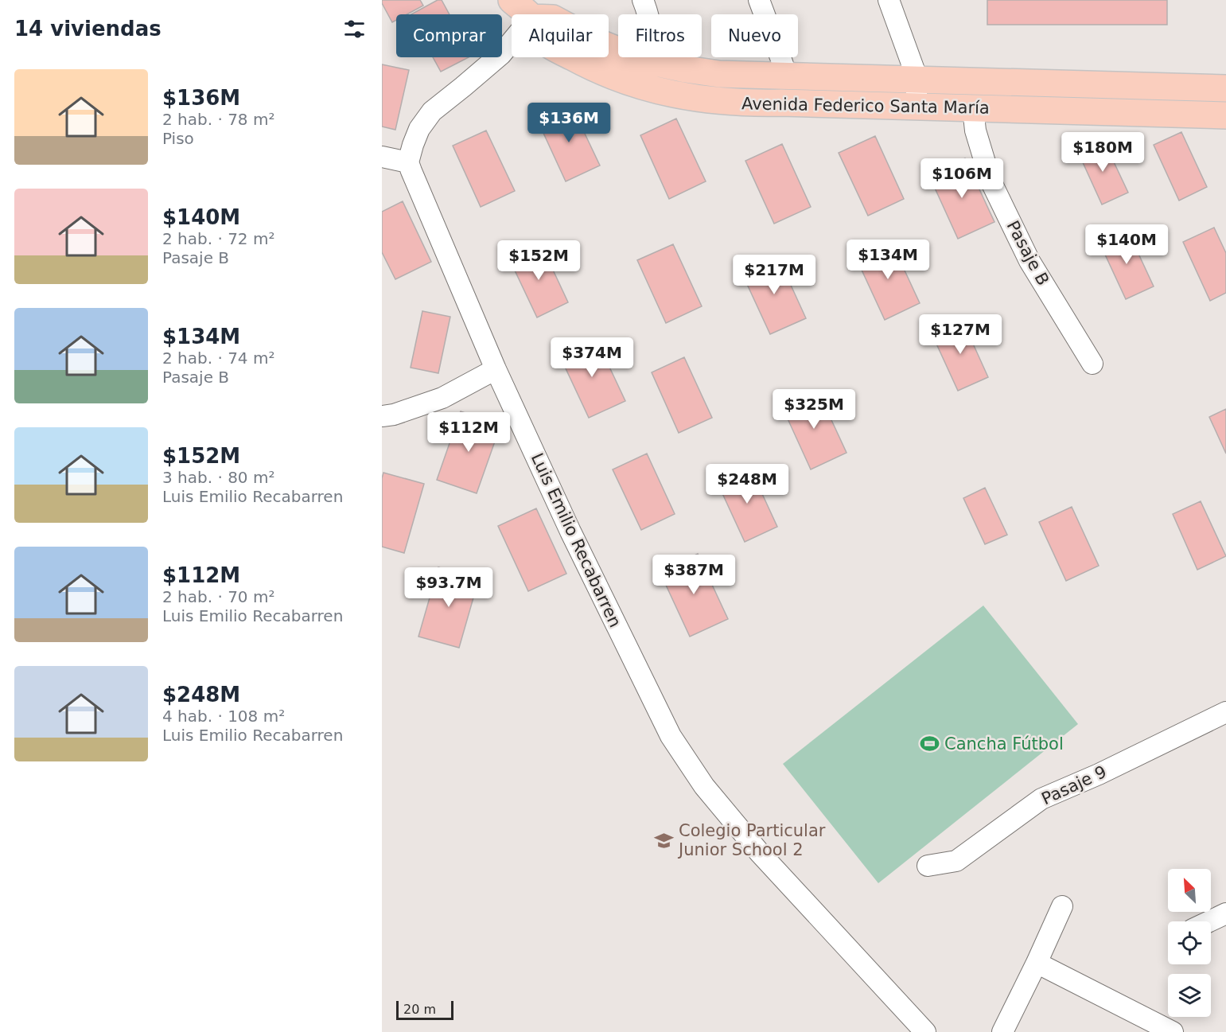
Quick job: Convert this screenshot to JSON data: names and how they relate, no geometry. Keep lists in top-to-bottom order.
{
  "streets": {
    "main road": ["Avenida Federico Santa María"],
    "street": ["Pasaje B", "Luis Emilio Recabarren", "Pasaje 9"]
  },
  "crossings": [
    ["Avenida Federico Santa María", "Pasaje B"]
  ],
  "places": {
    "sports": ["Cancha Fútbol"],
    "school or university": ["Colegio Particular Junior School 2"]
  },
  "scale_bar": "20 m",
  "north": "top left",
  "page": {
    "heading": "14 viviendas",
    "chip": [
      "Comprar",
      "Alquilar",
      "Filtros",
      "Nuevo"
    ],
    "list": [
      {
        "name": "$136M",
        "note": "2 hab. · 78 m² · Piso"
      },
      {
        "name": "$140M",
        "note": "2 hab. · 72 m² · Pasaje B"
      },
      {
        "name": "$134M",
        "note": "2 hab. · 74 m² · Pasaje B"
      },
      {
        "name": "$152M",
        "note": "3 hab. · 80 m² · Luis Emilio Recabarren"
      },
      {
        "name": "$112M",
        "note": "2 hab. · 70 m² · Luis Emilio Recabarren"
      },
      {
        "name": "$248M",
        "note": "4 hab. · 108 m² · Luis Emilio Recabarren"
      }
    ],
    "price": [
      "$136M",
      "$180M",
      "$106M",
      "$140M",
      "$134M",
      "$152M",
      "$217M",
      "$127M",
      "$374M",
      "$325M",
      "$112M",
      "$248M",
      "$387M",
      "$93.7M"
    ],
    "scale": "20 m"
  }
}
